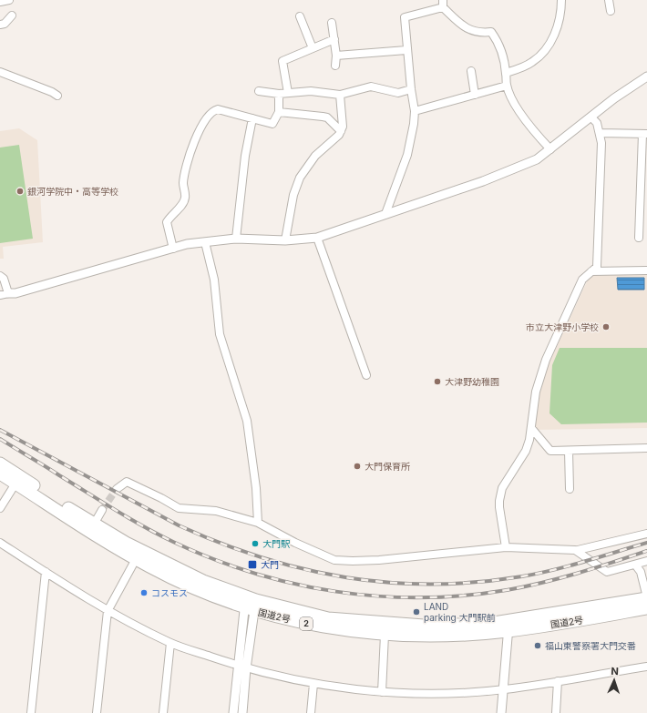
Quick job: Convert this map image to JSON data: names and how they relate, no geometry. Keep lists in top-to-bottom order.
{
  "streets": {
    "highway": ["国道2号", "2"]
  },
  "places": {
    "other": [
      "銀河学院中・高等学校",
      "市立大津野小学校",
      "大津野幼稚園",
      "大門保育所",
      "大門駅",
      "コスモス",
      "LAND parking 大門駅前",
      "福山東警察署大門交番"
    ],
    "transit": ["大門"]
  },
  "north": "top"
}
